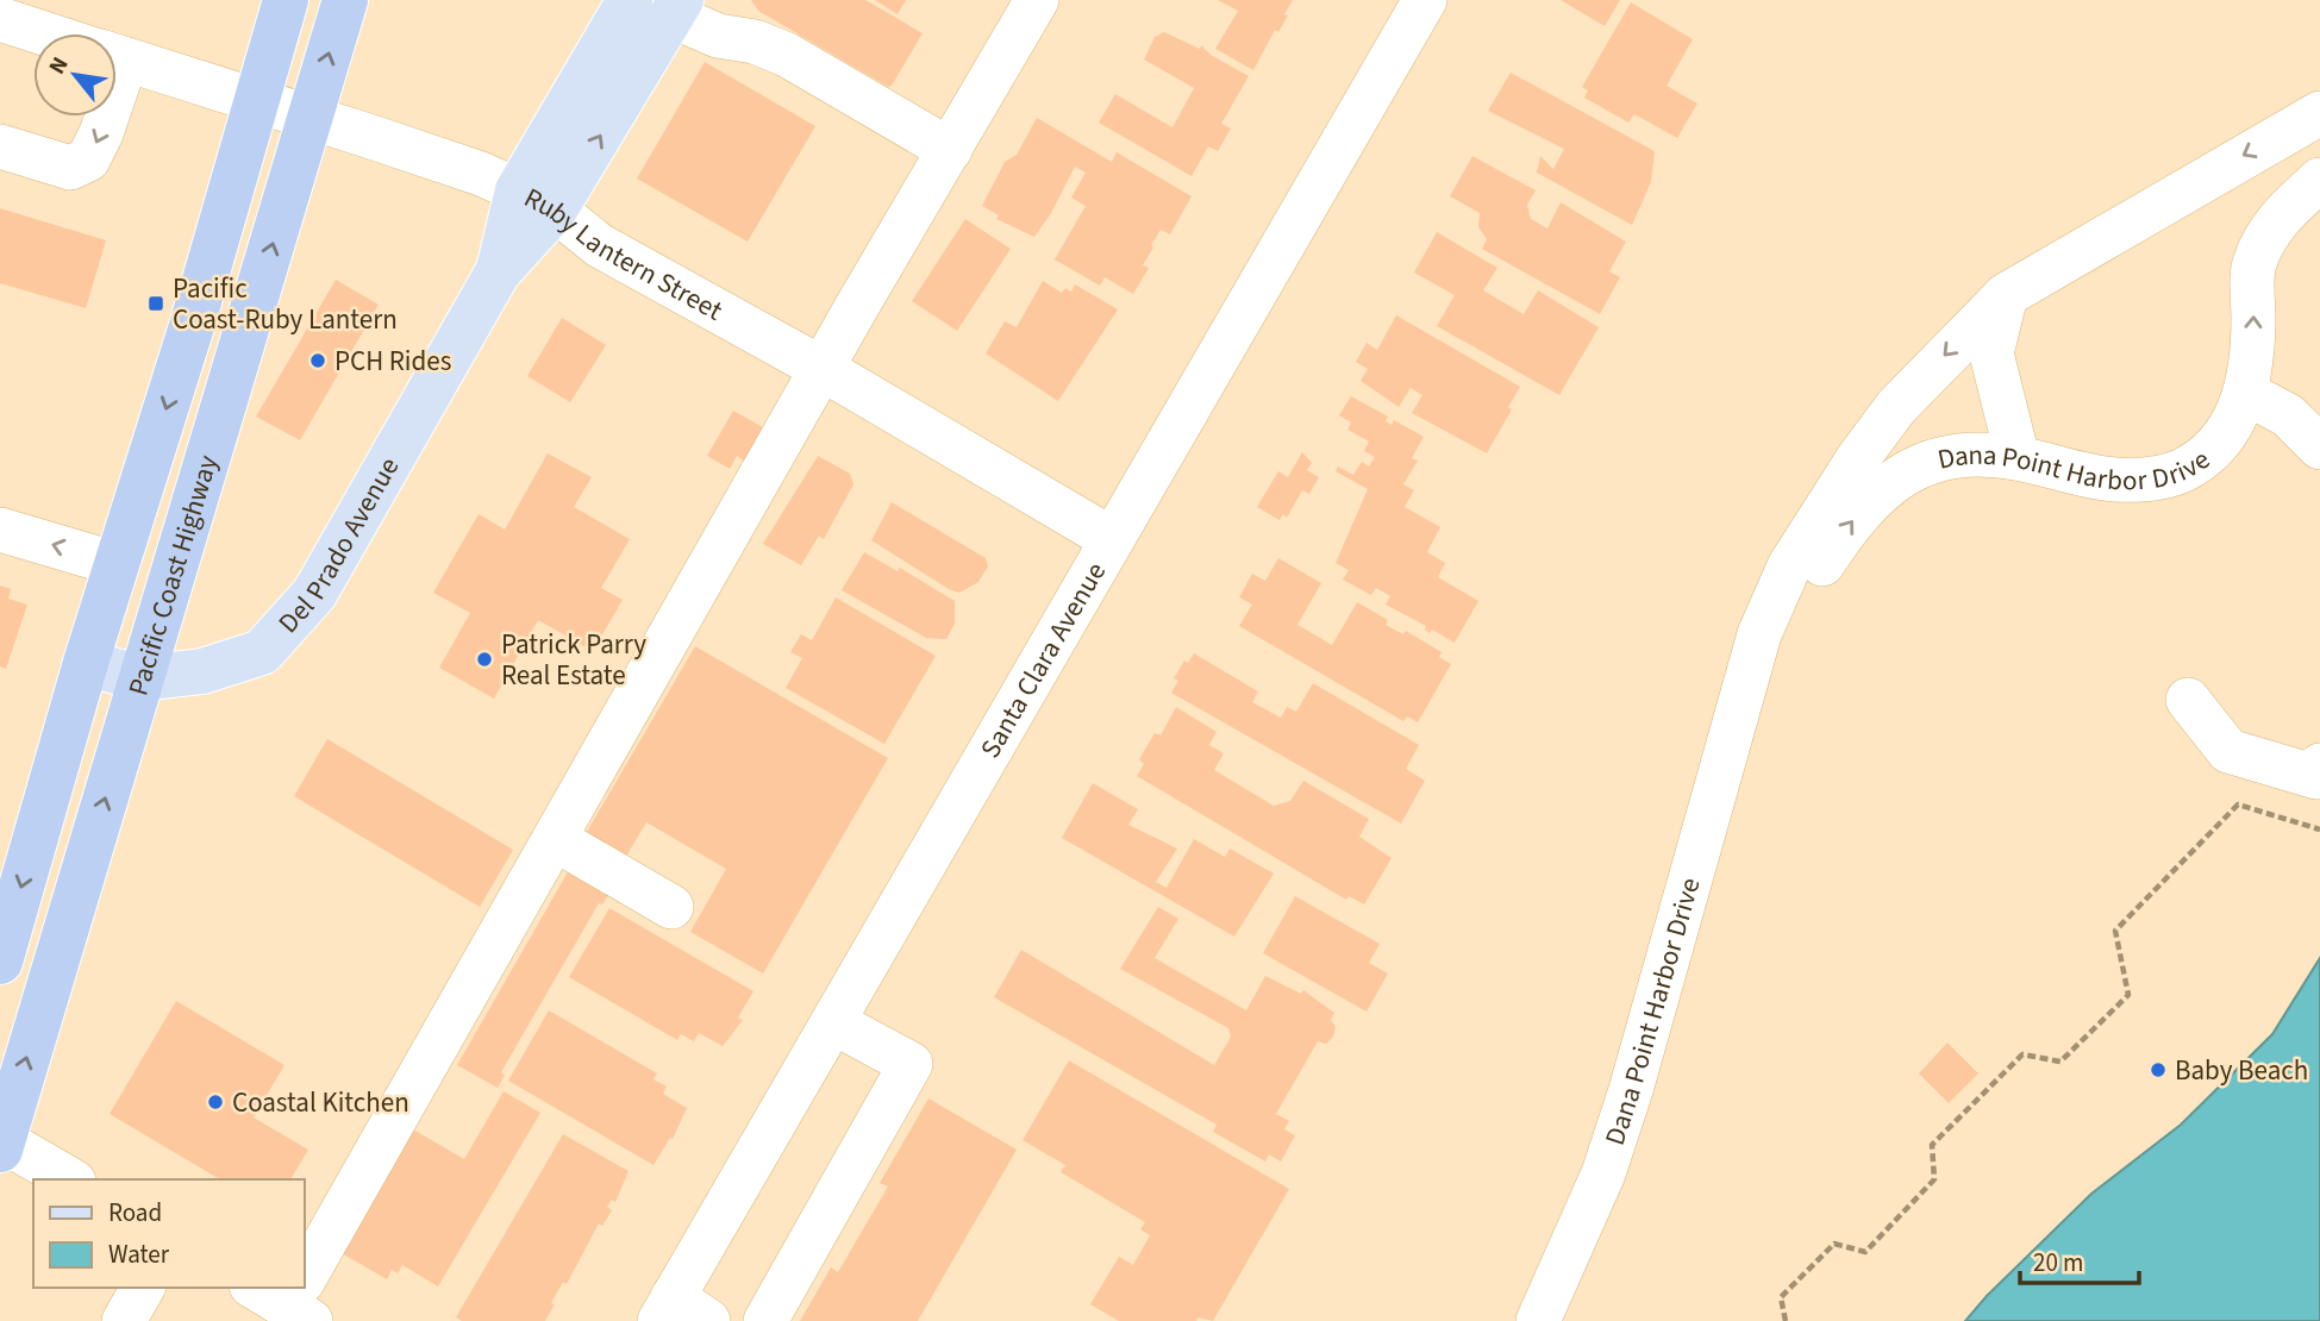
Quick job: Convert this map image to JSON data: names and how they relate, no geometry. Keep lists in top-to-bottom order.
{
  "streets": {
    "highway": ["Pacific Coast Highway"],
    "main road": ["Del Prado Avenue"],
    "street": ["Ruby Lantern Street", "Dana Point Harbor Drive", "Santa Clara Avenue"]
  },
  "crossings": [
    ["Ruby Lantern Street", "Del Prado Avenue"],
    ["Ruby Lantern Street", "Pacific Coast Highway"],
    ["Ruby Lantern Street", "Santa Clara Avenue"],
    ["Del Prado Avenue", "Pacific Coast Highway"]
  ],
  "places": {
    "transit": ["Pacific Coast-Ruby Lantern"],
    "other": [
      "PCH Rides",
      "Patrick Parry Real Estate",
      "Baby Beach",
      "Coastal Kitchen"
    ]
  },
  "legend": ["Road", "Water"],
  "scale_bar": "20 m",
  "north": "top left"
}
